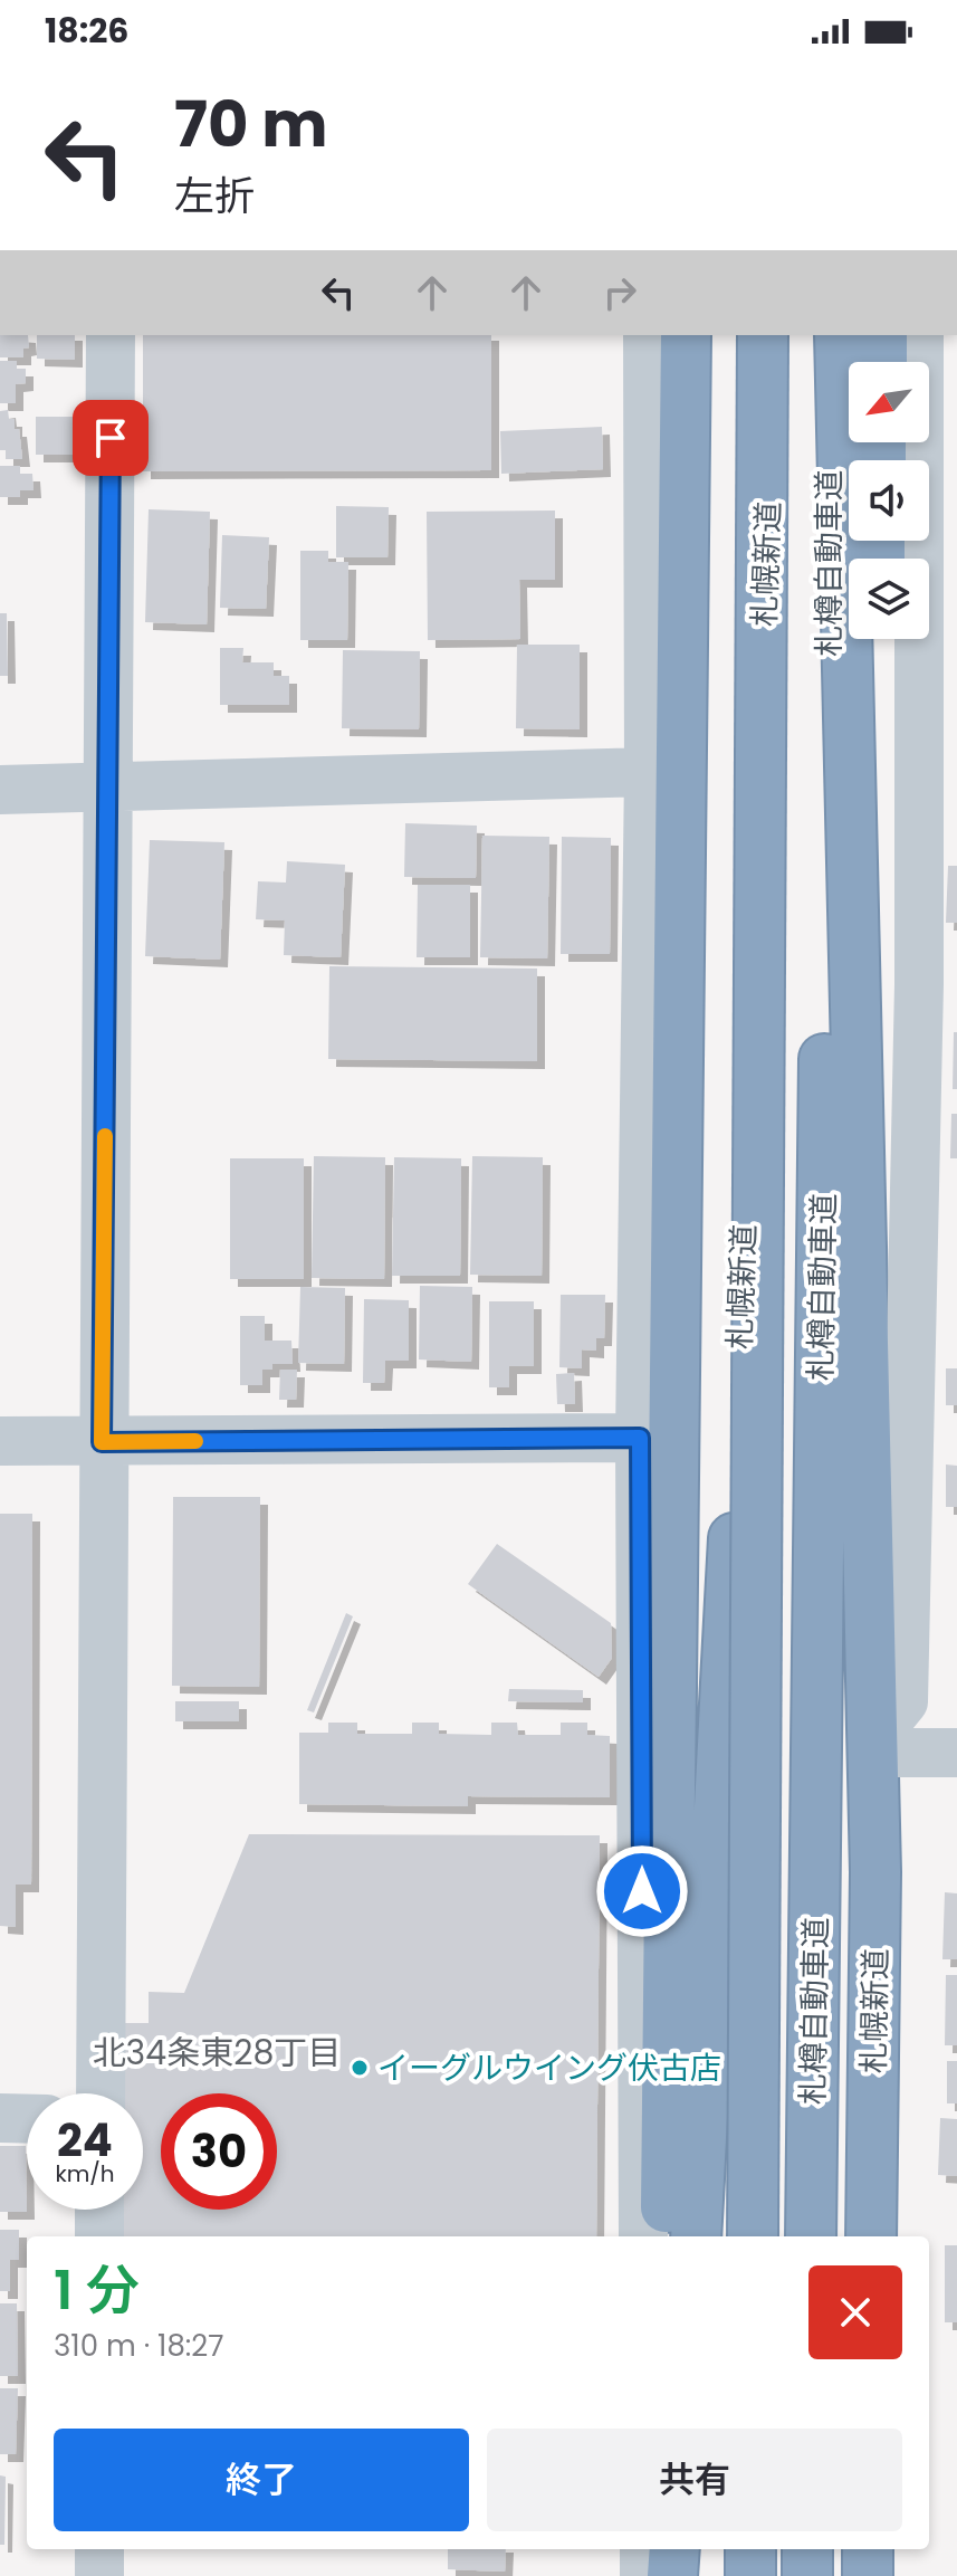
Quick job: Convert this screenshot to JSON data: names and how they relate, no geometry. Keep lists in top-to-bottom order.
{
  "streets": {
    "highway": ["札樽自動車道", "札幌新道"]
  },
  "districts": ["北34条東28丁目"],
  "places": ["イーグルウイング伏古店"],
  "north": "bottom left",
  "page": {
    "status": "18:26",
    "turn": ["70 m", "左折"],
    "speed": "24 km/h",
    "limit": "30",
    "heading": ["1 分", "310 m · 18:27"],
    "buttons": ["終了", "共有"]
  }
}
